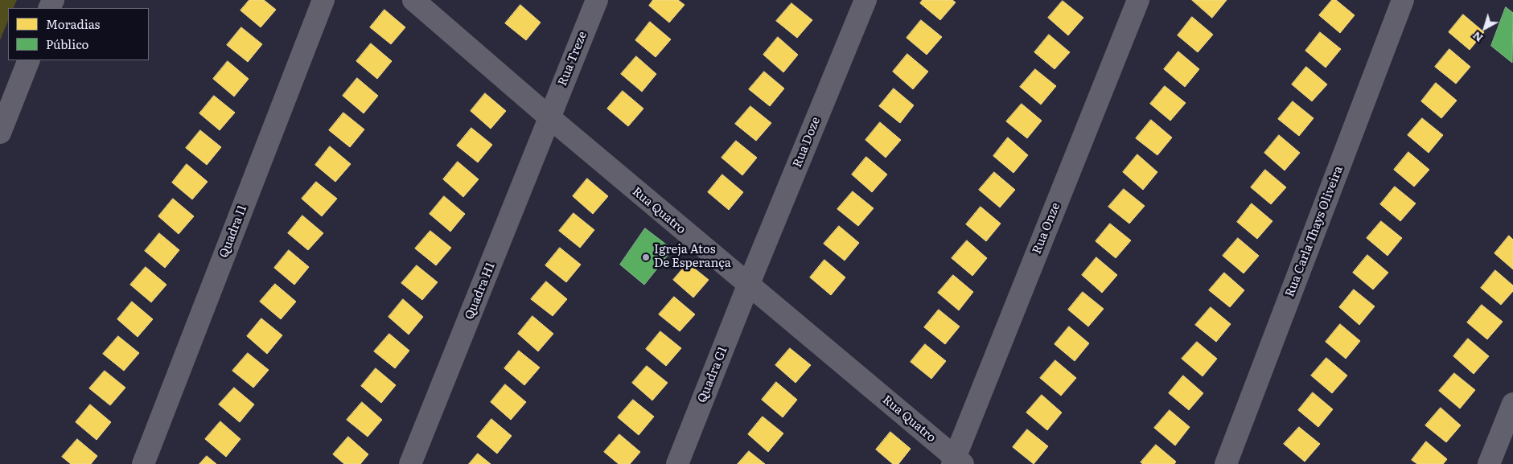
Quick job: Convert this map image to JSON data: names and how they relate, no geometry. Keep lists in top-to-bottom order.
{
  "streets": {
    "street": [
      "Rua Treze",
      "Rua Doze",
      "Rua Quatro",
      "Rua Onze",
      "Quadra I1",
      "Rua Carla Thays Oliveira",
      "Quadra H1",
      "Quadra G1"
    ]
  },
  "crossings": [
    ["Rua Treze", "Rua Quatro"],
    ["Rua Treze", "Quadra H1"],
    ["Rua Doze", "Rua Quatro"],
    ["Rua Doze", "Quadra G1"],
    ["Rua Quatro", "Rua Onze"],
    ["Rua Quatro", "Quadra H1"],
    ["Rua Quatro", "Quadra G1"]
  ],
  "places": ["Igreja Atos De Esperança"],
  "legend": ["Moradias", "Público"],
  "north": "bottom left"
}
